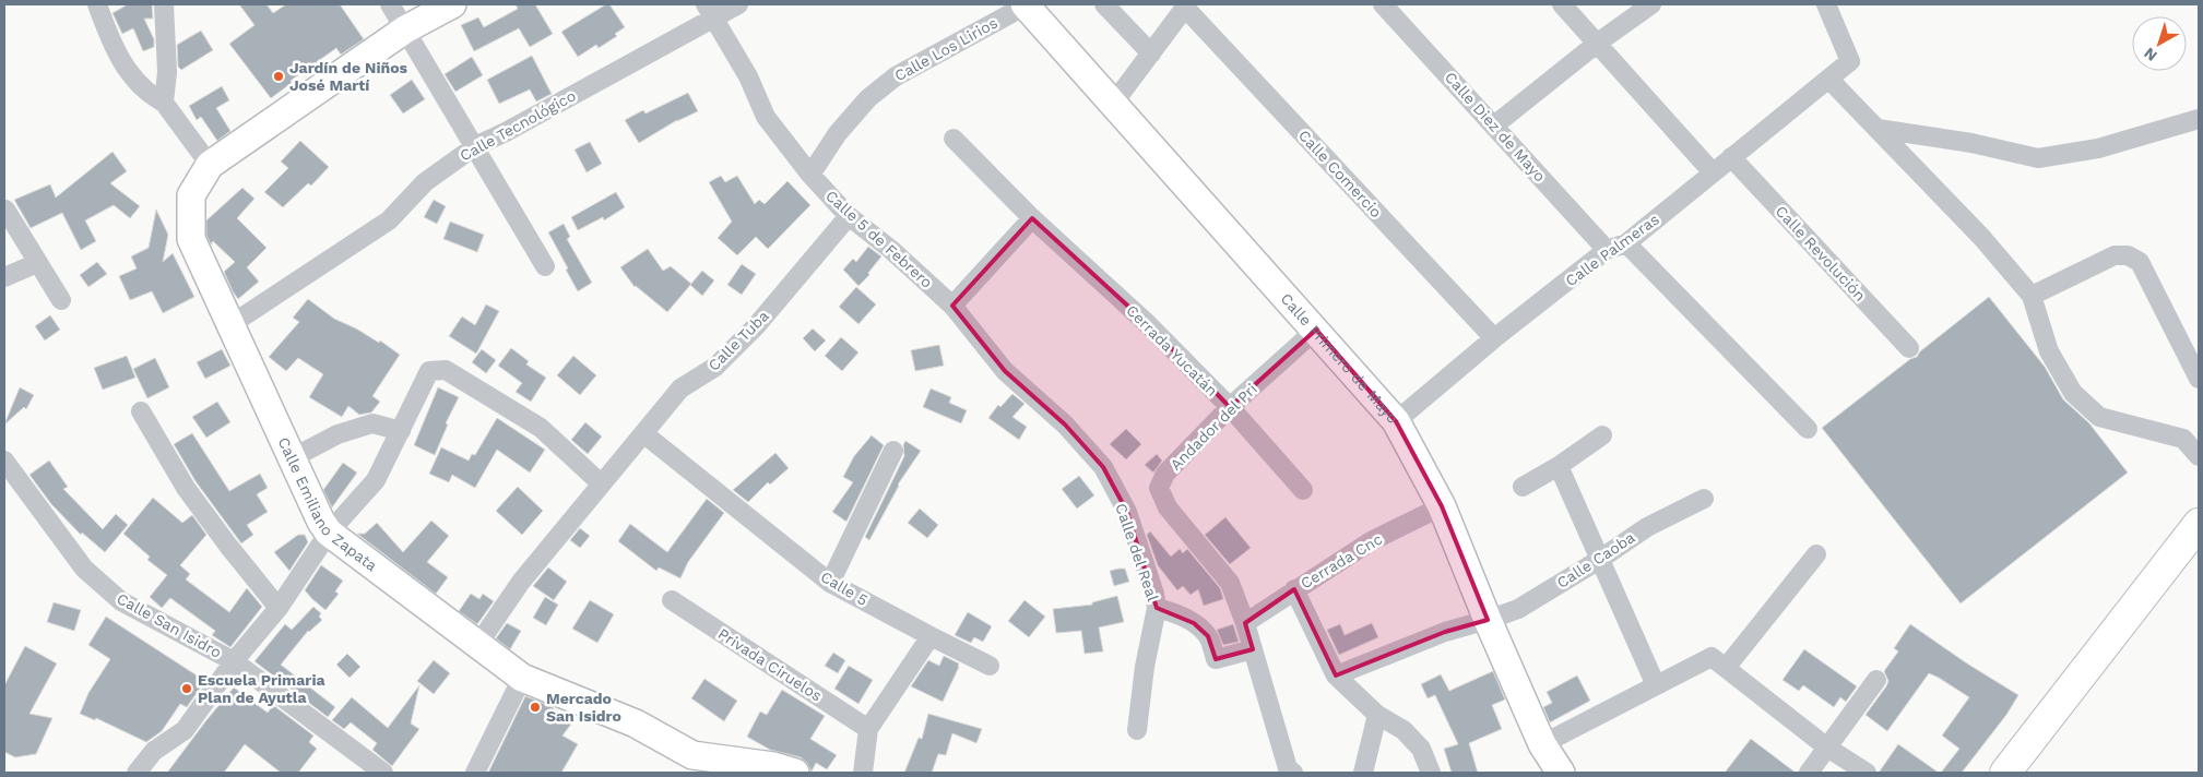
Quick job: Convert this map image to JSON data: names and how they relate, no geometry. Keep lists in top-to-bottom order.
{
  "streets": {
    "street": [
      "Calle Los Lirios",
      "Calle Tecnológico",
      "Calle Diez de Mayo",
      "Calle Comercio",
      "Calle 5 de Febrero",
      "Calle Palmeras",
      "Calle Revolución",
      "Calle Tuba",
      "Cerrada Yucatán",
      "Calle Primero de Mayo",
      "Andador del Pri",
      "Calle Emiliano Zapata",
      "Calle del Real",
      "Calle Caoba",
      "Cerrada Cnc",
      "Calle 5",
      "Calle San Isidro",
      "Privada Ciruelos"
    ]
  },
  "crossings": [
    ["Calle Los Lirios", "Calle 5 de Febrero"],
    ["Calle Los Lirios", "Calle Primero de Mayo"],
    ["Calle Tecnológico", "Calle 5 de Febrero"],
    ["Calle Tecnológico", "Calle Emiliano Zapata"],
    ["Calle Diez de Mayo", "Calle Palmeras"],
    ["Calle Comercio", "Calle Palmeras"],
    ["Calle 5 de Febrero", "Calle Tuba"],
    ["Calle 5 de Febrero", "Calle del Real"],
    ["Calle Palmeras", "Calle Revolución"],
    ["Calle Palmeras", "Calle Primero de Mayo"],
    ["Calle Tuba", "Calle Emiliano Zapata"],
    ["Calle Tuba", "Calle 5"],
    ["Calle Tuba", "Calle San Isidro"],
    ["Cerrada Yucatán", "Andador del Pri"],
    ["Calle Primero de Mayo", "Andador del Pri"],
    ["Calle Primero de Mayo", "Calle Caoba"],
    ["Calle Primero de Mayo", "Cerrada Cnc"],
    ["Andador del Pri", "Cerrada Cnc"],
    ["Calle Emiliano Zapata", "Calle San Isidro"]
  ],
  "places": ["Jardín de Niños José Martí", "Escuela Primaria Plan de Ayutla", "Mercado San Isidro"],
  "north": "bottom left"
}
